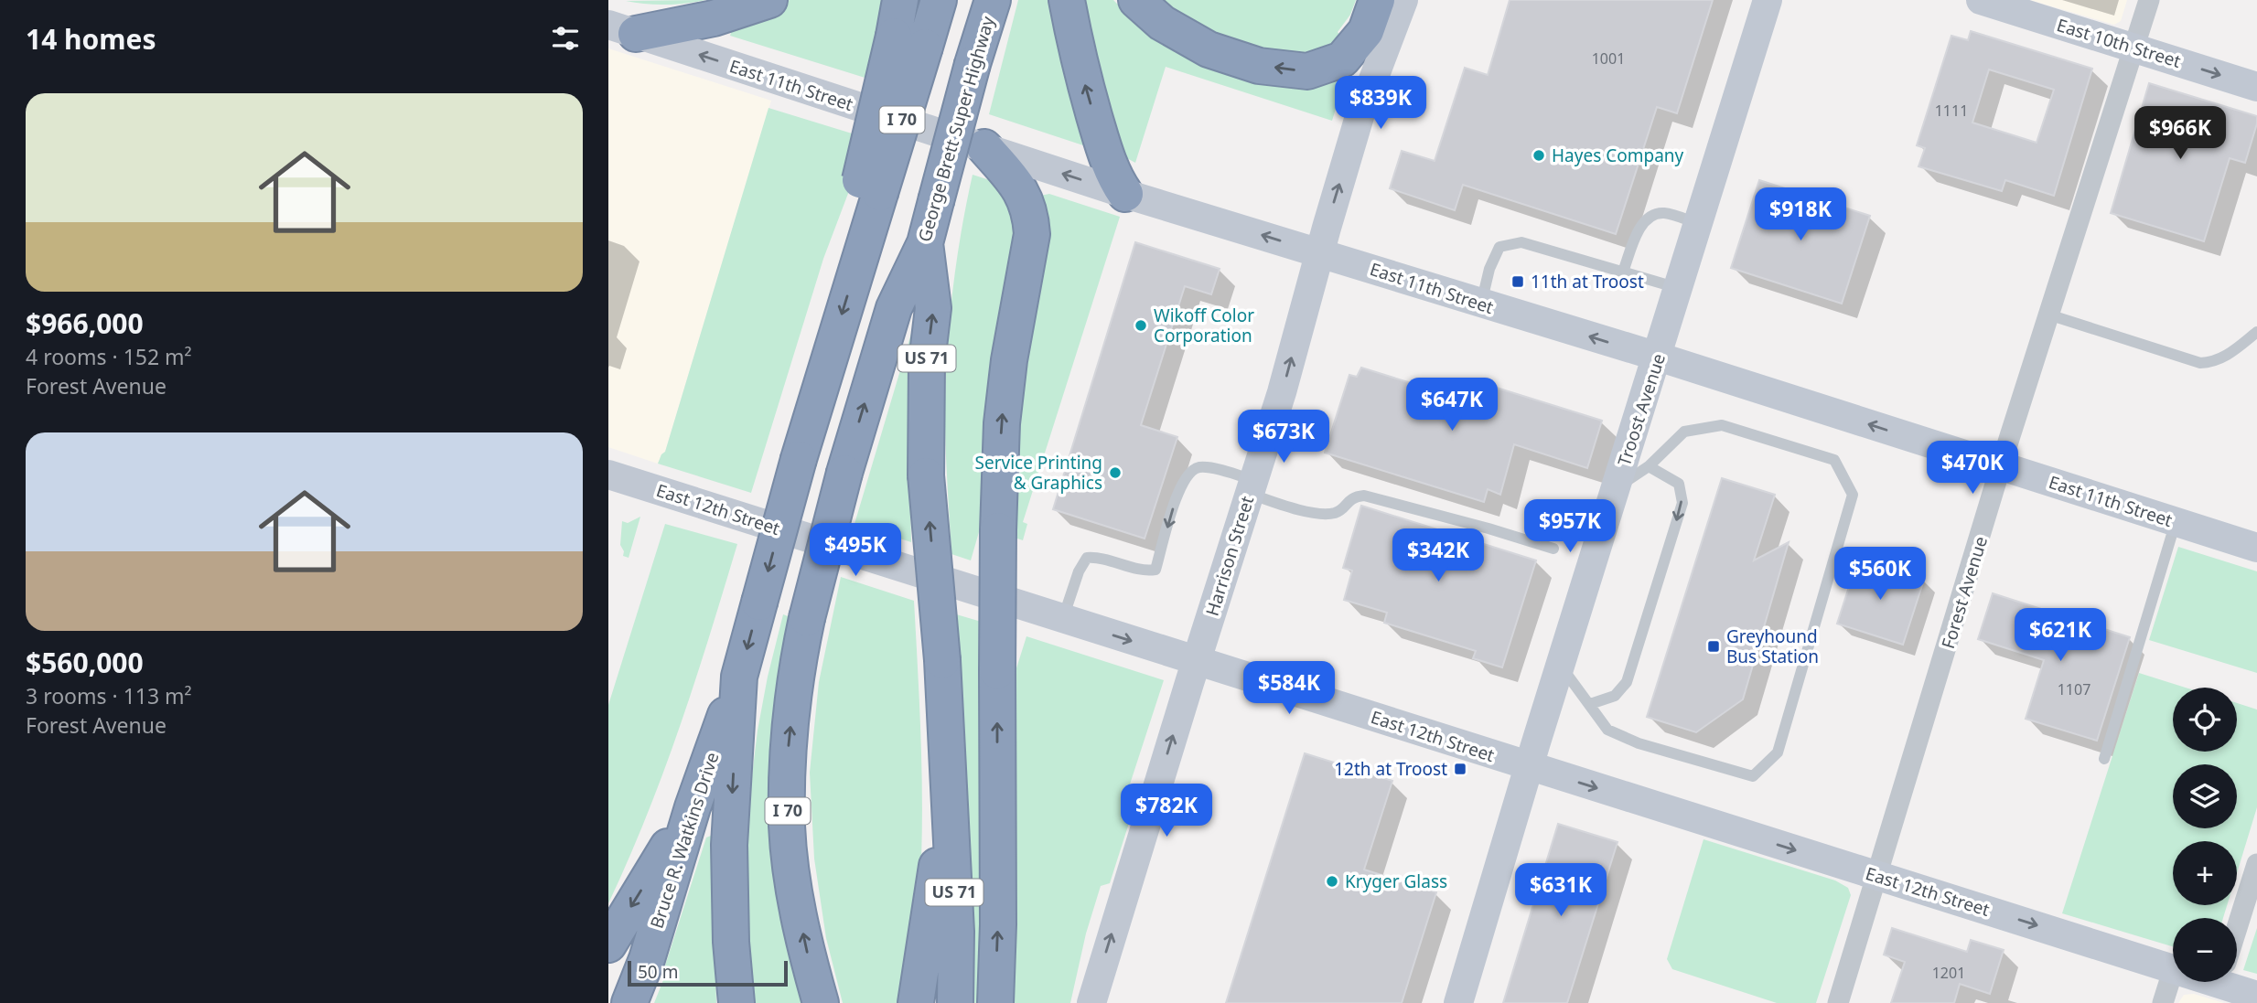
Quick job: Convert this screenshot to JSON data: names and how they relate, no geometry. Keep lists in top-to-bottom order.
{
  "streets": {
    "highway": [
      "I 70",
      "George Brett Super Highway",
      "US 71",
      "Bruce R. Watkins Drive"
    ],
    "main road": [
      "East 10th Street",
      "East 11th Street",
      "Troost Avenue",
      "East 12th Street",
      "Harrison Street"
    ],
    "street": ["Forest Avenue"]
  },
  "crossings": [
    ["East 10th Street", "Forest Avenue"],
    ["East 11th Street", "Troost Avenue"],
    ["East 11th Street", "Harrison Street"],
    ["East 11th Street", "Forest Avenue"],
    ["George Brett Super Highway", "US 71"],
    ["Troost Avenue", "East 12th Street"],
    ["East 12th Street", "Harrison Street"],
    ["East 12th Street", "Forest Avenue"]
  ],
  "one_way": [
    "East 10th Street",
    "East 11th Street",
    "East 12th Street",
    "Harrison Street"
  ],
  "places": {
    "other": [
      "Hayes Company",
      "Wikoff Color Corporation",
      "Service Printing & Graphics",
      "Kryger Glass"
    ],
    "transit": ["11th at Troost", "Greyhound Bus Station", "12th at Troost"]
  },
  "house_numbers": [
    "1001",
    "1111",
    "1107",
    "1201"
  ],
  "scale_bar": "50 m",
  "page": {
    "heading": "14 homes",
    "price": [
      "$839K",
      "$966K",
      "$918K",
      "$647K",
      "$673K",
      "$470K",
      "$957K",
      "$495K",
      "$342K",
      "$560K",
      "$621K",
      "$584K",
      "$782K",
      "$631K"
    ],
    "list": [
      {
        "name": "$966,000",
        "note": "4 rooms · 152 m² · Forest Avenue"
      },
      {
        "name": "$560,000",
        "note": "3 rooms · 113 m² · Forest Avenue"
      }
    ],
    "map_buttons": ["+", "−"],
    "scale": "50 m"
  }
}
